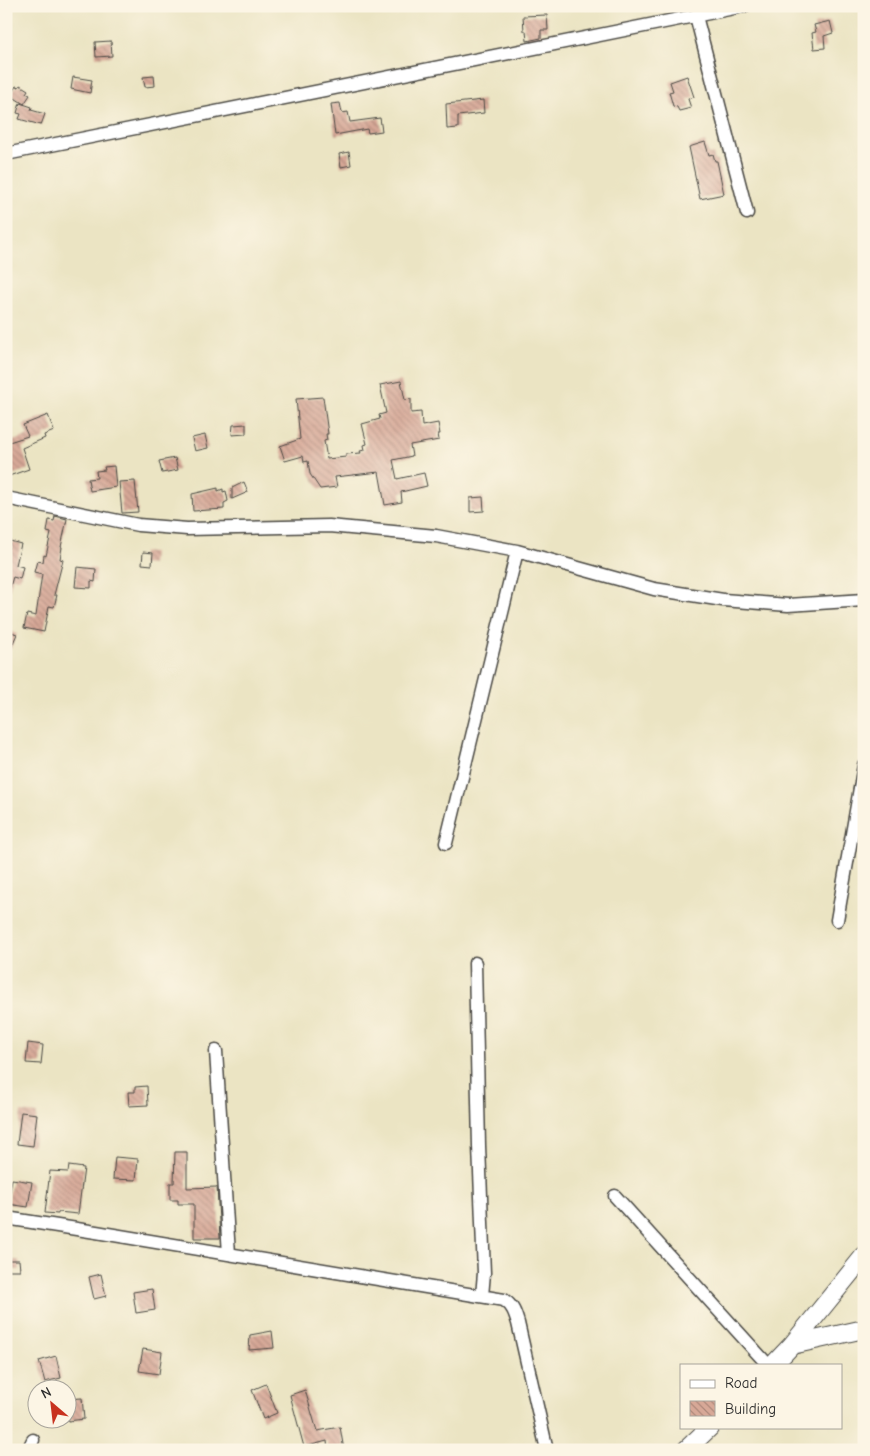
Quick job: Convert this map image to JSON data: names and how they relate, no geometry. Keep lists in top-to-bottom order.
{
  "legend": ["Road", "Building"],
  "north": "top left"
}
